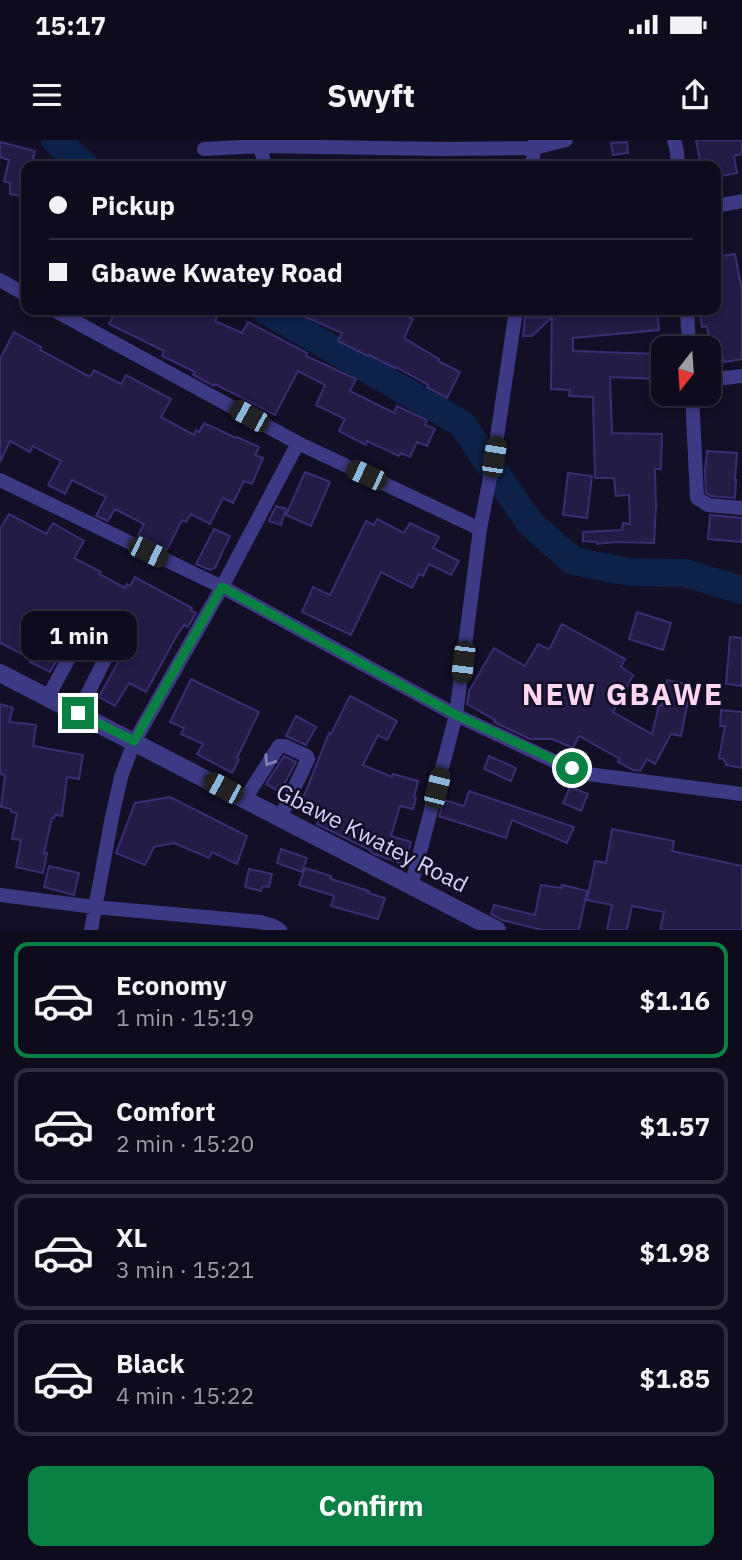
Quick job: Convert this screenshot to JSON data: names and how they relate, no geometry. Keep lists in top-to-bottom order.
{
  "streets": {
    "street": ["Gbawe Kwatey Road"]
  },
  "districts": ["NEW GBAWE"],
  "north": "bottom",
  "page": {
    "status": "15:17",
    "header": "Swyft",
    "banner": ["Pickup", "Gbawe Kwatey Road"],
    "bubble": "1 min",
    "list": [
      {
        "name": "Economy",
        "note": "1 min · 15:19",
        "value": "$1.16"
      },
      {
        "name": "Comfort",
        "note": "2 min · 15:20",
        "value": "$1.57"
      },
      {
        "name": "XL",
        "note": "3 min · 15:21",
        "value": "$1.98"
      },
      {
        "name": "Black",
        "note": "4 min · 15:22",
        "value": "$1.85"
      }
    ],
    "buttons": "Confirm"
  }
}
